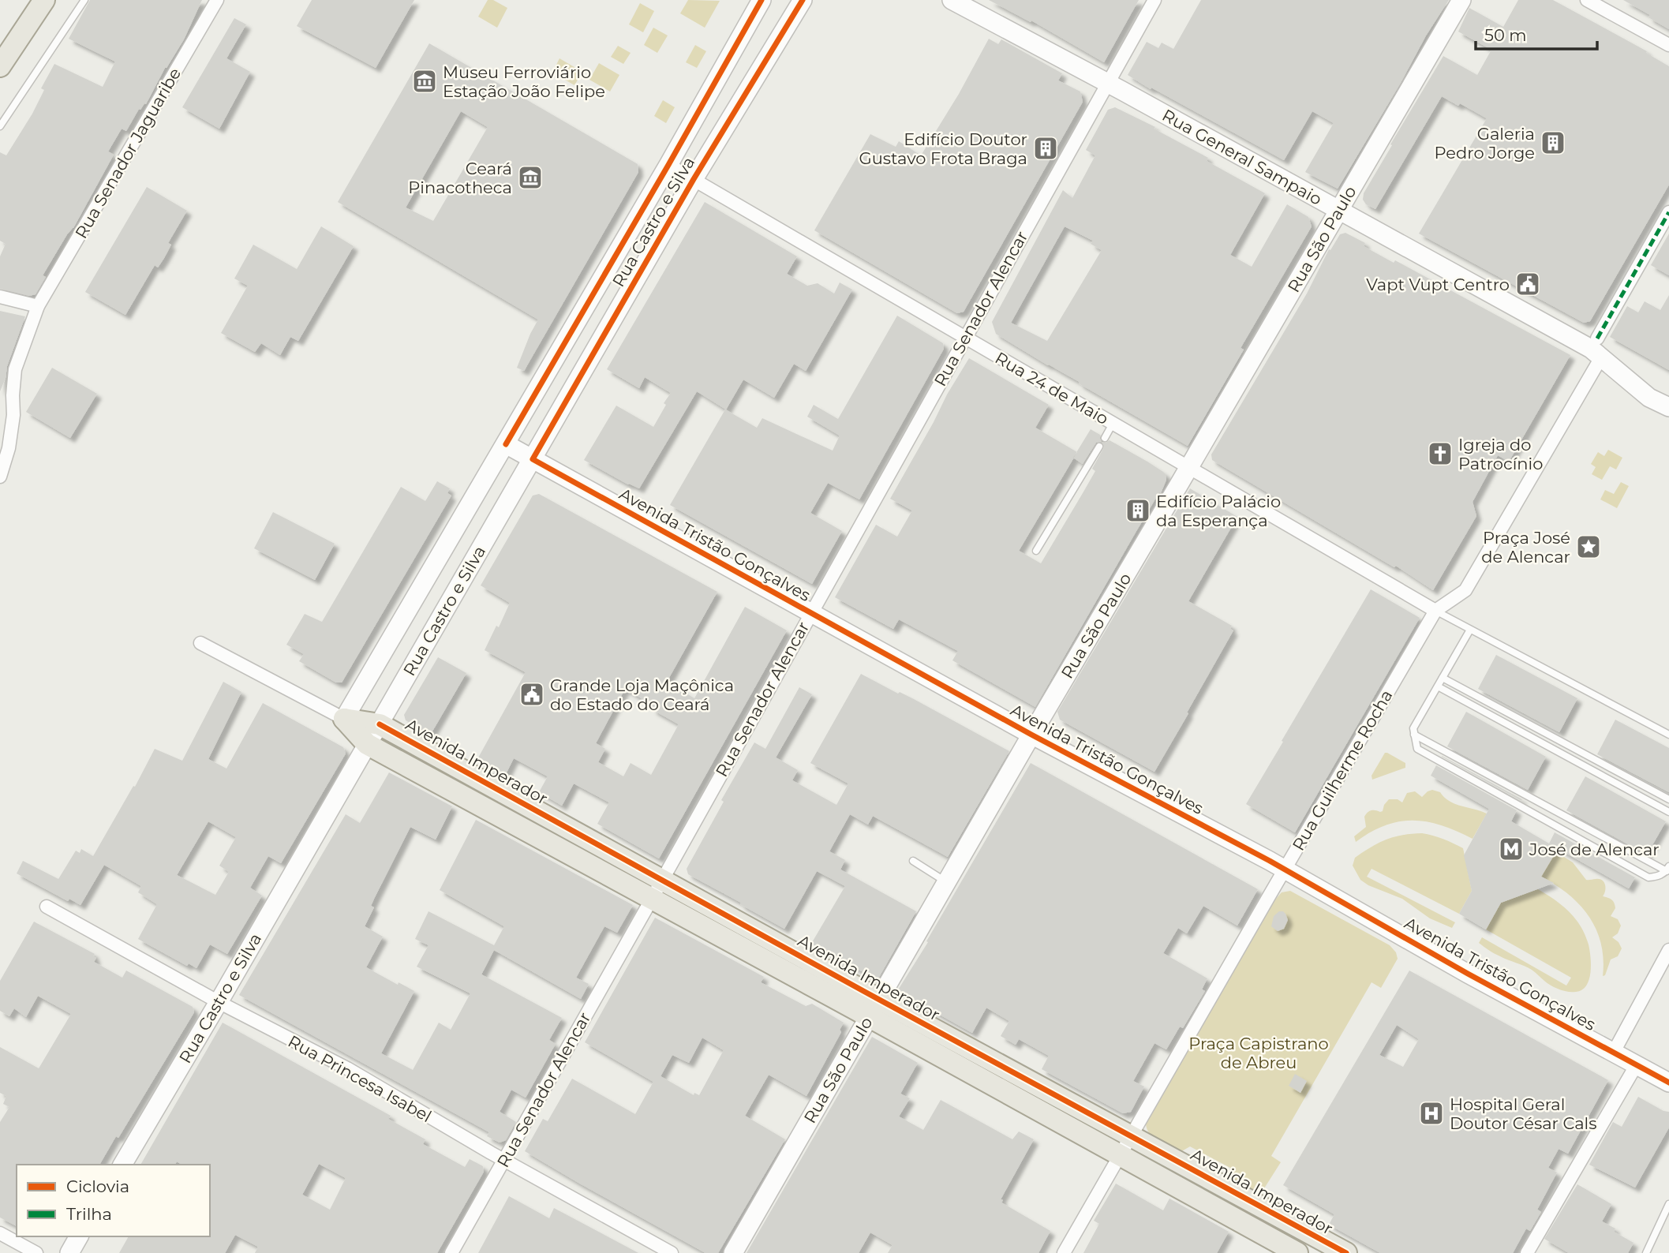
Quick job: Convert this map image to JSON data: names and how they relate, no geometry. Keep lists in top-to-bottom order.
{
  "streets": {
    "main road": ["Avenida Imperador"],
    "street": [
      "Rua Senador Jaguaribe",
      "Rua General Sampaio",
      "Rua Castro e Silva",
      "Rua São Paulo",
      "Rua Senador Alencar",
      "Rua 24 de Maio",
      "Avenida Tristão Gonçalves",
      "Rua Guilherme Rocha",
      "Rua Princesa Isabel"
    ]
  },
  "crossings": [
    ["Rua General Sampaio", "Rua São Paulo"],
    ["Rua General Sampaio", "Rua Senador Alencar"],
    ["Rua General Sampaio", "Rua Guilherme Rocha"],
    ["Rua Castro e Silva", "Rua 24 de Maio"],
    ["Rua Castro e Silva", "Avenida Tristão Gonçalves"],
    ["Rua Castro e Silva", "Avenida Imperador"],
    ["Rua Castro e Silva", "Rua Princesa Isabel"],
    ["Rua São Paulo", "Rua 24 de Maio"],
    ["Rua São Paulo", "Avenida Tristão Gonçalves"],
    ["Rua São Paulo", "Avenida Imperador"],
    ["Rua Senador Alencar", "Rua 24 de Maio"],
    ["Rua Senador Alencar", "Avenida Tristão Gonçalves"],
    ["Rua Senador Alencar", "Avenida Imperador"],
    ["Rua Senador Alencar", "Rua Princesa Isabel"],
    ["Rua 24 de Maio", "Rua Guilherme Rocha"],
    ["Avenida Tristão Gonçalves", "Rua Guilherme Rocha"],
    ["Avenida Imperador", "Rua Guilherme Rocha"]
  ],
  "parks": ["Praça Capistrano de Abreu"],
  "places": {
    "museum": ["Museu Ferroviário Estação João Felipe", "Ceará Pinacotheca"],
    "building": ["Galeria Pedro Jorge", "Edifício Doutor Gustavo Frota Braga", "Edifício Palácio da Esperança"],
    "public building": ["Vapt Vupt Centro", "Grande Loja Maçônica do Estado do Ceará"],
    "church": ["Igreja do Patrocínio"],
    "place": ["Praça José de Alencar"],
    "metro station": ["José de Alencar"],
    "hospital": ["Hospital Geral Doutor César Cals"]
  },
  "legend": ["Ciclovia", "Trilha"],
  "scale_bar": "50 m"
}
